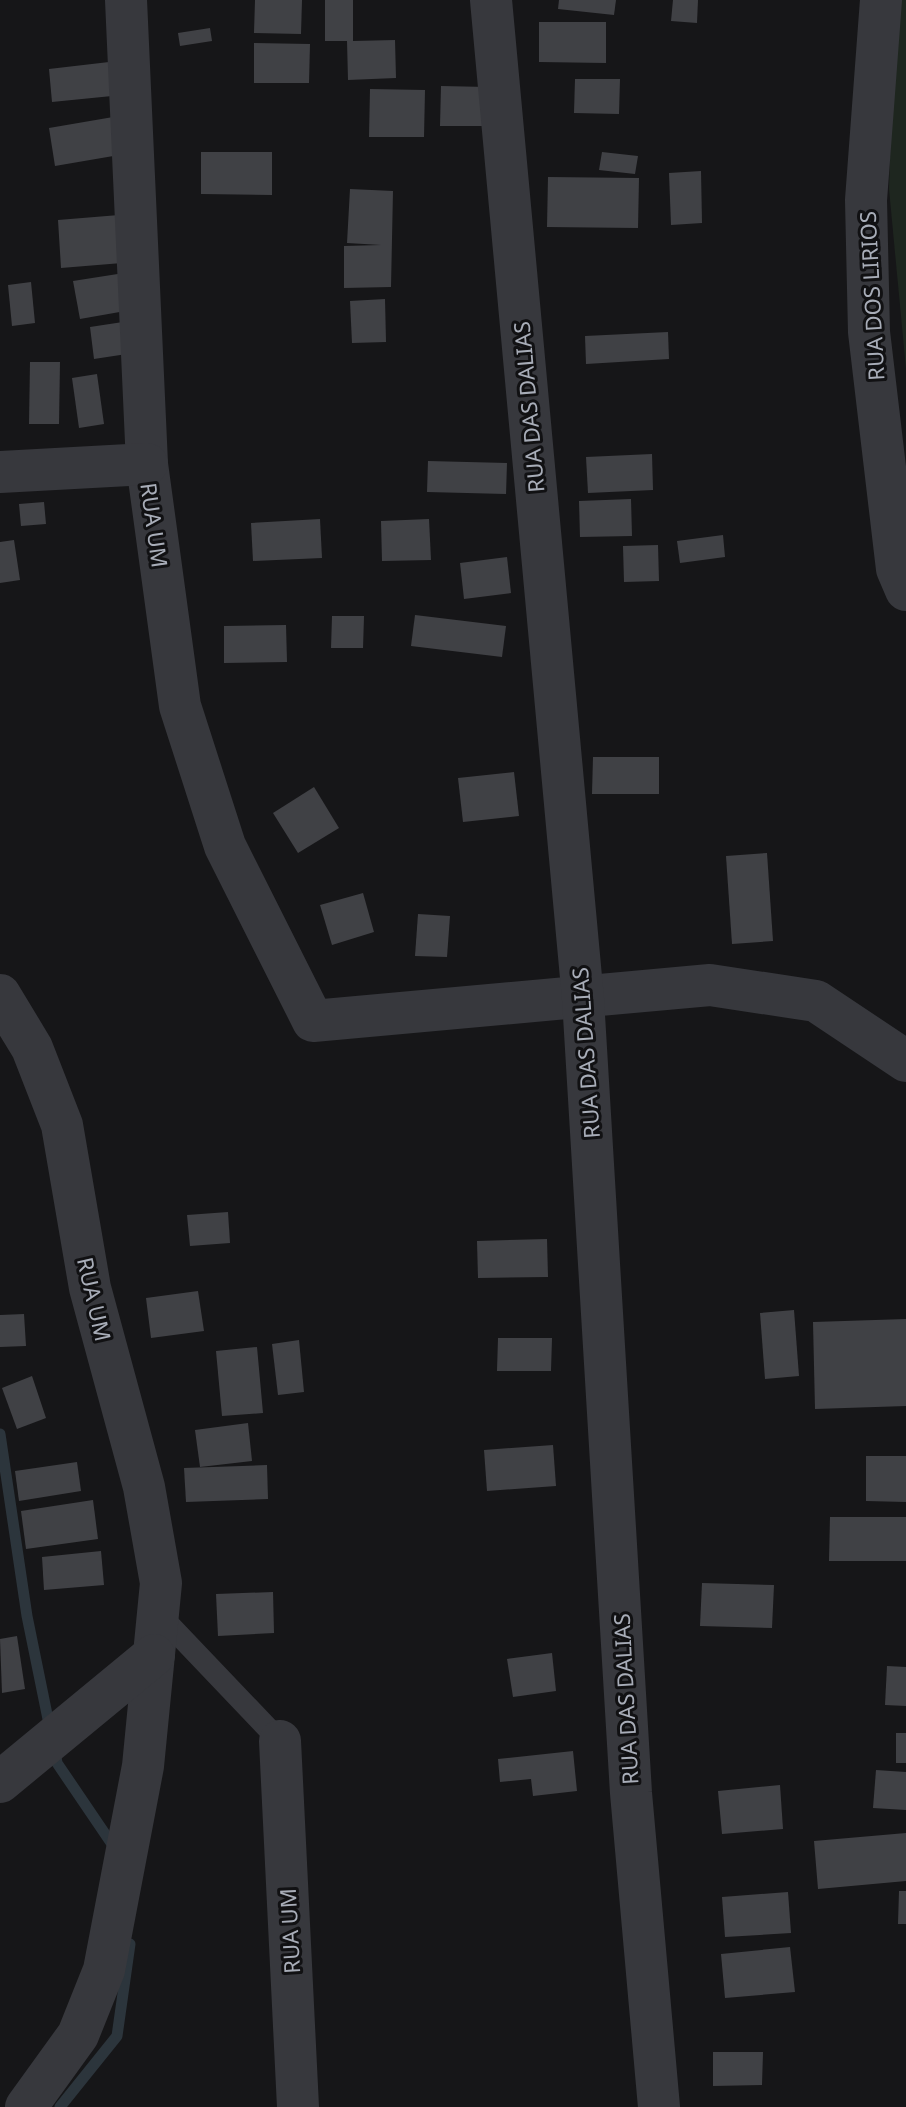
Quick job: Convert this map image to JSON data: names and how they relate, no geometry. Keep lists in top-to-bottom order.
{
  "streets": {
    "street": ["RUA DOS LIRIOS", "RUA DAS DALIAS", "RUA UM"]
  },
  "crossings": [
    ["RUA DAS DALIAS", "RUA UM"]
  ]
}
